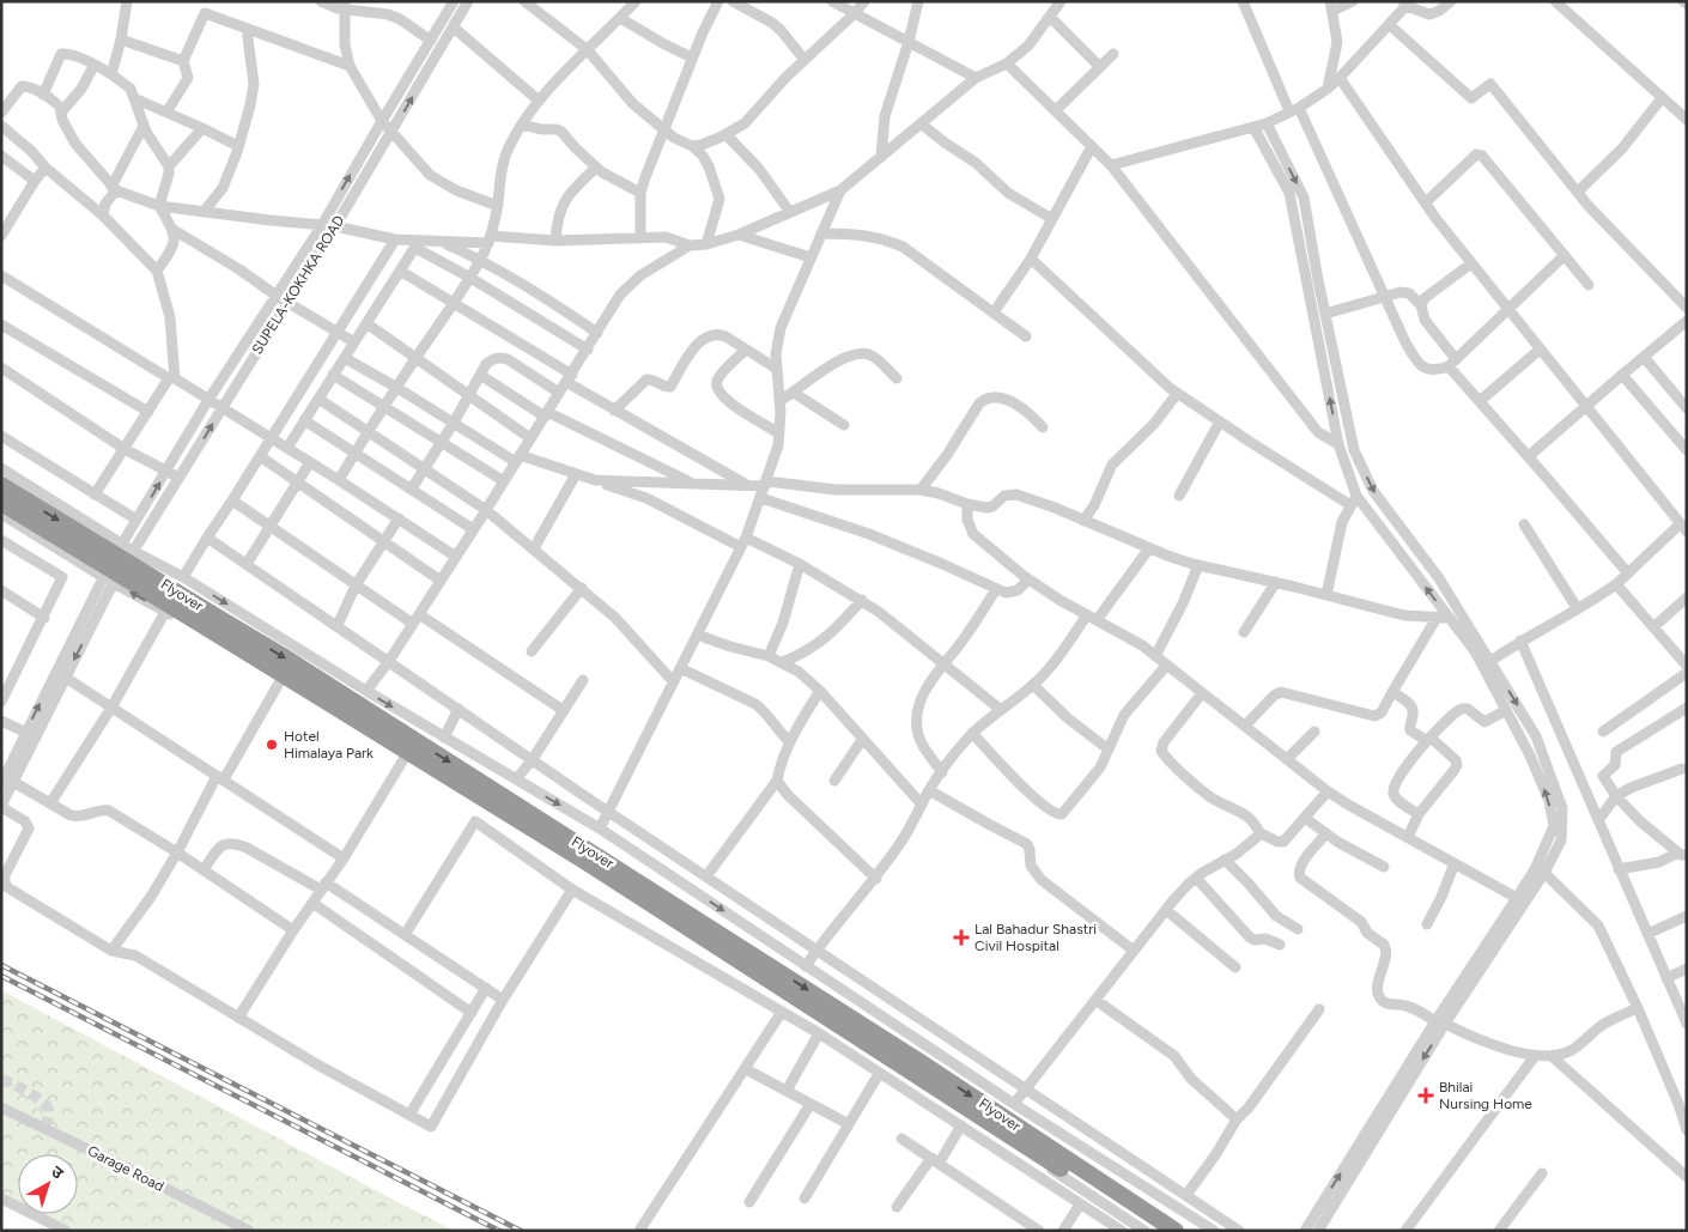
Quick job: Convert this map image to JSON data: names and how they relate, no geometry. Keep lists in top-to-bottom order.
{
  "streets": {
    "highway": ["Flyover"],
    "street": ["SUPELA-KOKHKA ROAD", "Garage Road"]
  },
  "places": {
    "other": ["Hotel Himalaya Park"],
    "health": ["Lal Bahadur Shastri Civil Hospital", "Bhilai Nursing Home"]
  },
  "north": "top right"
}
